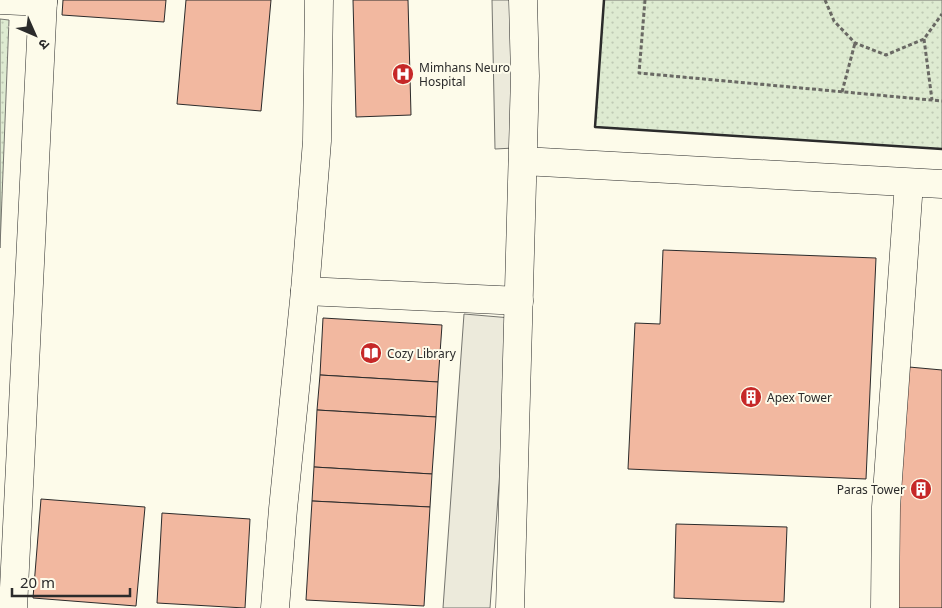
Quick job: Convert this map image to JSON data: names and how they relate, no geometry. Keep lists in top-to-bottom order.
{
  "places": {
    "hospital": ["Mimhans Neuro Hospital"],
    "library": ["Cozy Library"],
    "building": ["Apex Tower", "Paras Tower"]
  },
  "scale_bar": "20 m",
  "north": "bottom right"
}
